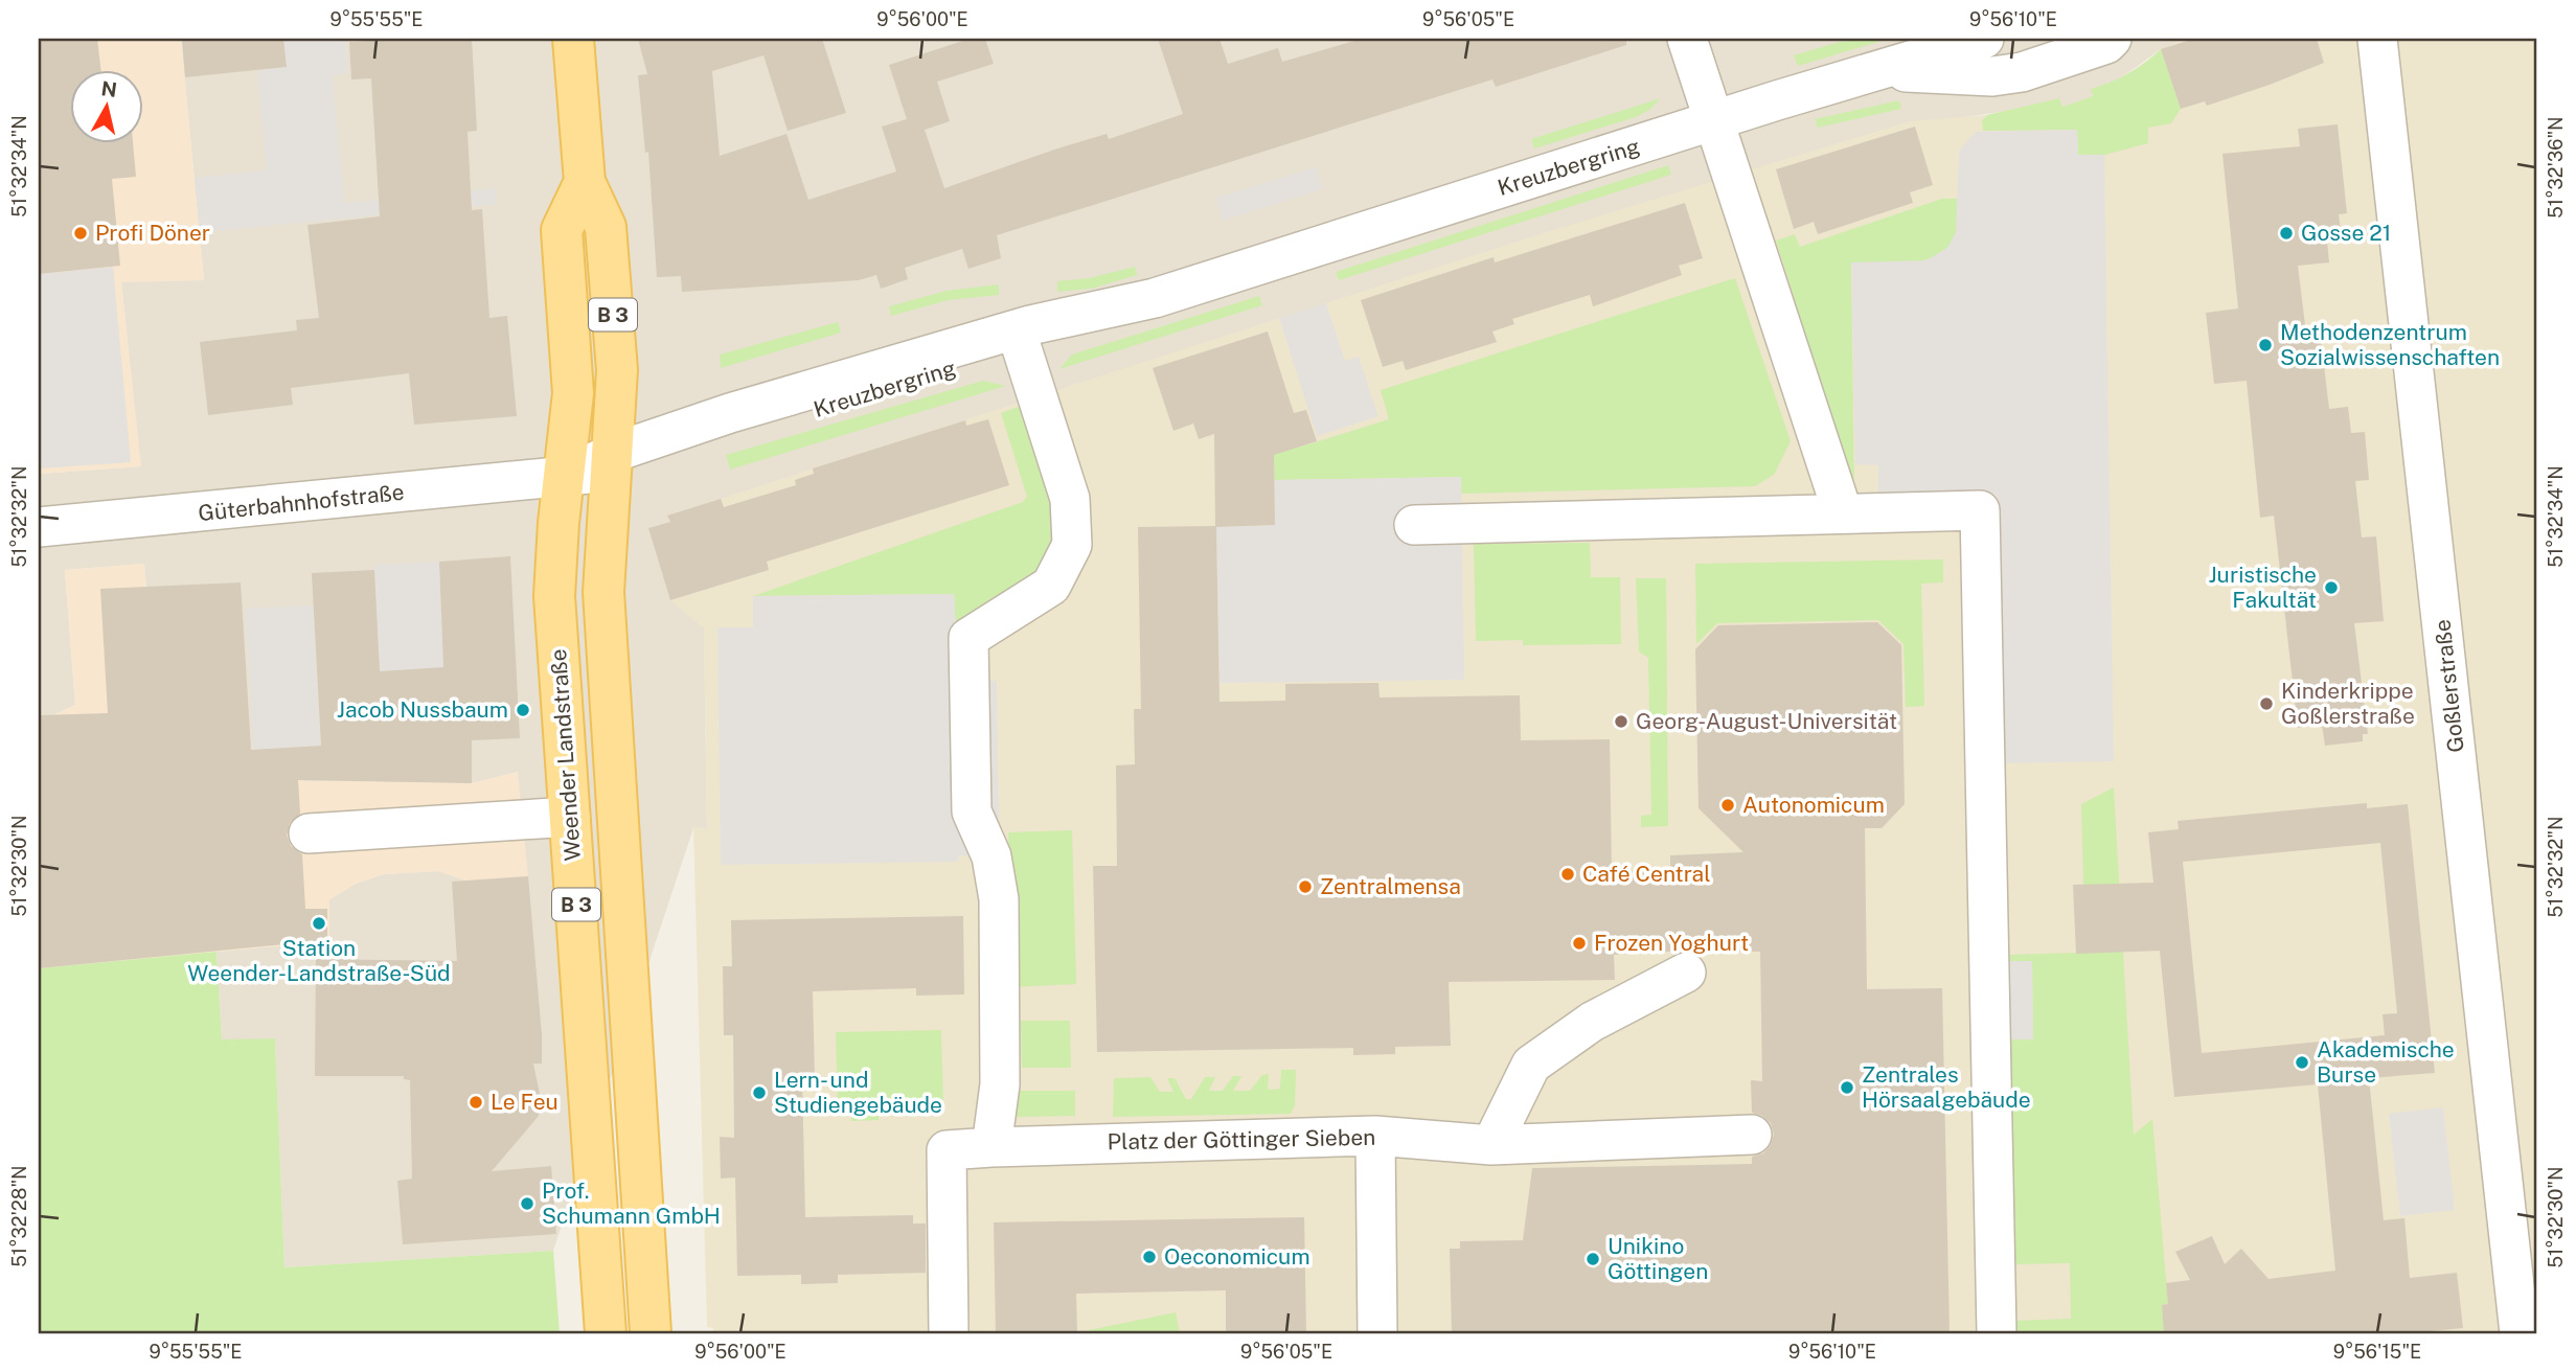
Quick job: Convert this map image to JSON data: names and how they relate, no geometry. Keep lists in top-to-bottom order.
{
  "streets": {
    "main road": ["B 3", "Weender Landstraße"],
    "street": [
      "Kreuzbergring",
      "Güterbahnhofstraße",
      "Goßlerstraße",
      "Platz der Göttinger Sieben"
    ]
  },
  "crossings": [
    ["Kreuzbergring", "B 3"],
    ["Kreuzbergring", "Güterbahnhofstraße"],
    ["B 3", "Güterbahnhofstraße"],
    ["B 3", "Weender Landstraße"],
    ["Güterbahnhofstraße", "Weender Landstraße"]
  ],
  "places": [
    "Profi Döner",
    "Gosse 21",
    "Methodenzentrum Sozialwissenschaften",
    "Juristische Fakultät",
    "Kinderkrippe Goßlerstraße",
    "Jacob Nussbaum",
    "Georg-August-Universität",
    "Autonomicum",
    "Café Central",
    "Zentralmensa",
    "Station Weender-Landstraße-Süd",
    "Frozen Yoghurt",
    "Akademische Burse",
    "Zentrales Hörsaalgebäude",
    "Lern- und Studiengebäude",
    "Le Feu",
    "Prof. Schumann GmbH",
    "Oeconomicum",
    "Unikino Göttingen"
  ],
  "north": "top",
  "coordinates": [
    "9°55'55\"E",
    "9°56'00\"E",
    "9°56'05\"E",
    "9°56'10\"E",
    "51°32'34\"N",
    "51°32'36\"N",
    "51°32'32\"N",
    "51°32'30\"N",
    "51°32'28\"N",
    "9°56'15\"E"
  ]
}
